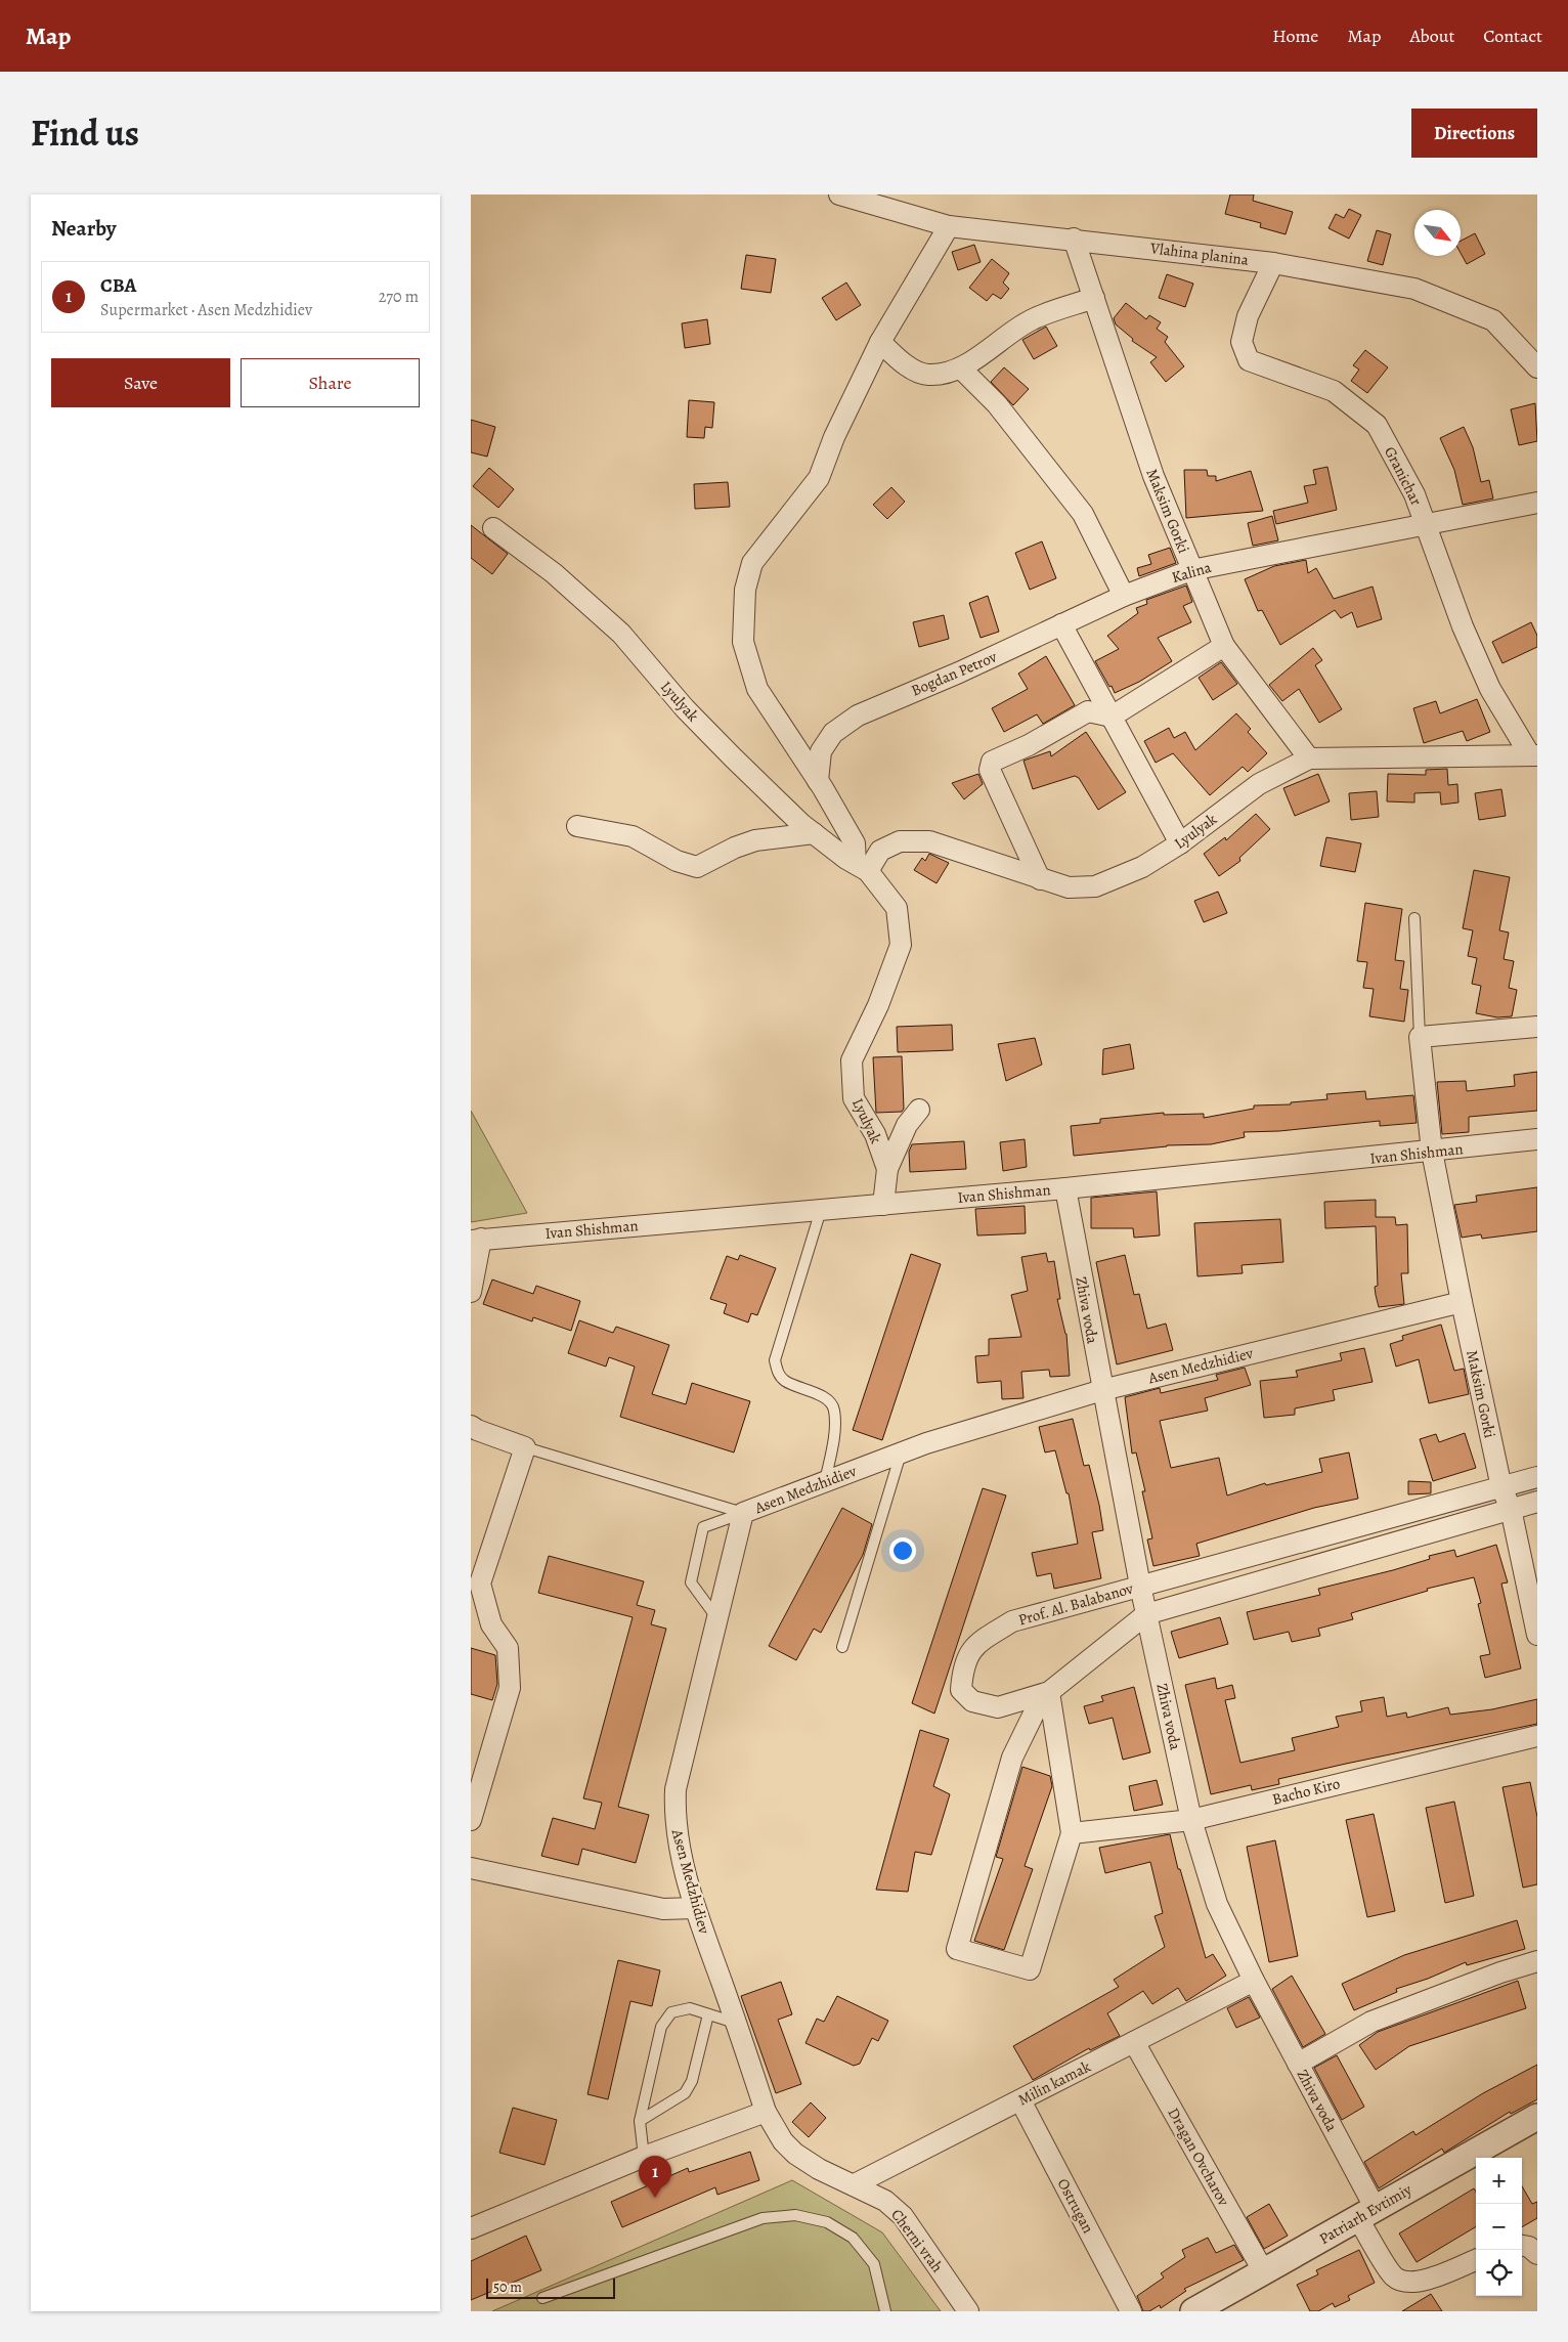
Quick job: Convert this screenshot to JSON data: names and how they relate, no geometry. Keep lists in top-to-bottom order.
{
  "streets": {
    "street": [
      "Vlahina planina",
      "Granichar",
      "Maksim Gorki",
      "Kalina",
      "Bogdan Petrov",
      "Lyulyak",
      "Ivan Shishman",
      "Zhiva voda",
      "Asen Medzhidiev",
      "Prof. Al. Balabanov",
      "Bacho Kiro",
      "Milin kamak",
      "Dragan Ovcharov",
      "Ostrugan",
      "Patriarh Evtimiy",
      "Cherni vrah"
    ]
  },
  "crossings": [
    ["Vlahina planina", "Granichar"],
    ["Vlahina planina", "Maksim Gorki"],
    ["Granichar", "Kalina"],
    ["Granichar", "Lyulyak"],
    ["Maksim Gorki", "Kalina"],
    ["Maksim Gorki", "Lyulyak"],
    ["Maksim Gorki", "Ivan Shishman"],
    ["Maksim Gorki", "Asen Medzhidiev"],
    ["Maksim Gorki", "Prof. Al. Balabanov"],
    ["Kalina", "Bogdan Petrov"],
    ["Lyulyak", "Ivan Shishman"],
    ["Ivan Shishman", "Zhiva voda"],
    ["Zhiva voda", "Asen Medzhidiev"],
    ["Zhiva voda", "Prof. Al. Balabanov"],
    ["Zhiva voda", "Bacho Kiro"],
    ["Zhiva voda", "Milin kamak"],
    ["Zhiva voda", "Patriarh Evtimiy"],
    ["Asen Medzhidiev", "Milin kamak"],
    ["Asen Medzhidiev", "Cherni vrah"],
    ["Milin kamak", "Dragan Ovcharov"],
    ["Milin kamak", "Ostrugan"],
    ["Milin kamak", "Cherni vrah"],
    ["Dragan Ovcharov", "Patriarh Evtimiy"]
  ],
  "scale_bar": "50 m",
  "north": "bottom right",
  "page": {
    "header": "Map",
    "nav": [
      "Home",
      "Map",
      "About",
      "Contact"
    ],
    "title": "Find us",
    "buttons": [
      "Directions",
      ["Save", "Share"]
    ],
    "heading": "Nearby",
    "list": [
      {
        "mark": "1",
        "name": "CBA",
        "note": "Supermarket · Asen Medzhidiev",
        "value": "270 m"
      }
    ],
    "pins": "1",
    "map_buttons": ["+", "−"],
    "scale": "50 m"
  }
}
